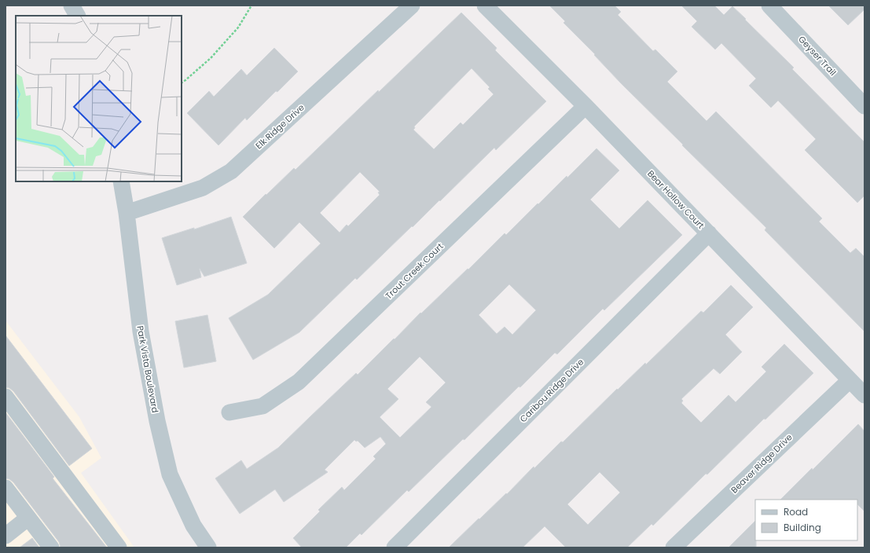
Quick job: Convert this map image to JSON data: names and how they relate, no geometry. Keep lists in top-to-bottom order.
{
  "streets": {
    "street": [
      "Geyser Trail",
      "Elk Ridge Drive",
      "Bear Hollow Court",
      "Trout Creek Court",
      "Park Vista Boulevard",
      "Caribou Ridge Drive",
      "Beaver Ridge Drive"
    ]
  },
  "crossings": [
    ["Elk Ridge Drive", "Park Vista Boulevard"],
    ["Bear Hollow Court", "Trout Creek Court"],
    ["Bear Hollow Court", "Caribou Ridge Drive"],
    ["Bear Hollow Court", "Beaver Ridge Drive"]
  ],
  "legend": ["Road", "Building"]
}
